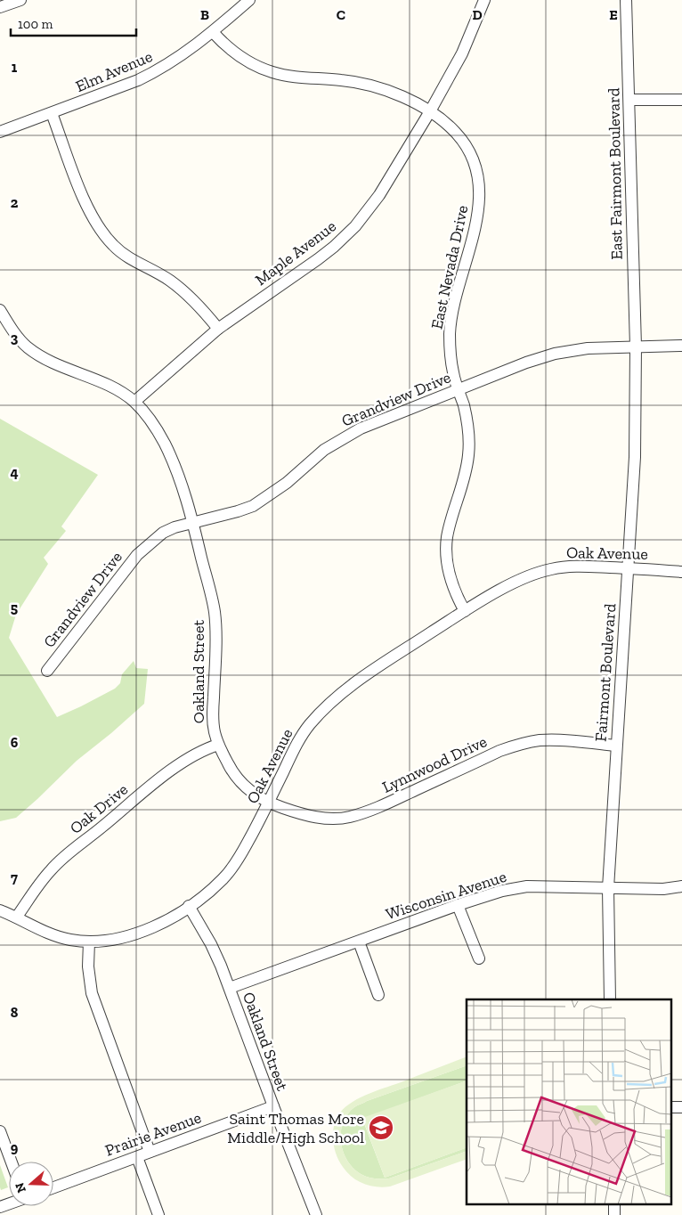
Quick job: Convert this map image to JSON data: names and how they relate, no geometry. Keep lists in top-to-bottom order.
{
  "streets": {
    "street": [
      "Elm Avenue",
      "East Fairmont Boulevard",
      "Maple Avenue",
      "East Nevada Drive",
      "Grandview Drive",
      "Oak Avenue",
      "Oakland Street",
      "Fairmont Boulevard",
      "Lynnwood Drive",
      "Oak Drive",
      "Wisconsin Avenue",
      "Prairie Avenue"
    ]
  },
  "crossings": [
    ["Elm Avenue", "East Nevada Drive"],
    ["East Fairmont Boulevard", "Grandview Drive"],
    ["East Fairmont Boulevard", "Fairmont Boulevard"],
    ["Maple Avenue", "East Nevada Drive"],
    ["Maple Avenue", "Oakland Street"],
    ["East Nevada Drive", "Grandview Drive"],
    ["East Nevada Drive", "Oak Avenue"],
    ["Grandview Drive", "Oakland Street"],
    ["Grandview Drive", "Fairmont Boulevard"],
    ["Oak Avenue", "Oakland Street"],
    ["Oak Avenue", "Fairmont Boulevard"],
    ["Oak Avenue", "Lynnwood Drive"],
    ["Oak Avenue", "Oak Drive"],
    ["Oakland Street", "Lynnwood Drive"],
    ["Oakland Street", "Oak Drive"],
    ["Oakland Street", "Wisconsin Avenue"],
    ["Oakland Street", "Prairie Avenue"],
    ["Fairmont Boulevard", "Lynnwood Drive"],
    ["Fairmont Boulevard", "Wisconsin Avenue"]
  ],
  "places": {
    "school or university": ["Saint Thomas More Middle/High School"]
  },
  "scale_bar": "100 m",
  "north": "left",
  "grid": {
    "columns": [
      "B",
      "C",
      "D",
      "E"
    ],
    "rows": [
      "1",
      "2",
      "3",
      "4",
      "5",
      "6",
      "7",
      "8",
      "9"
    ]
  }
}
